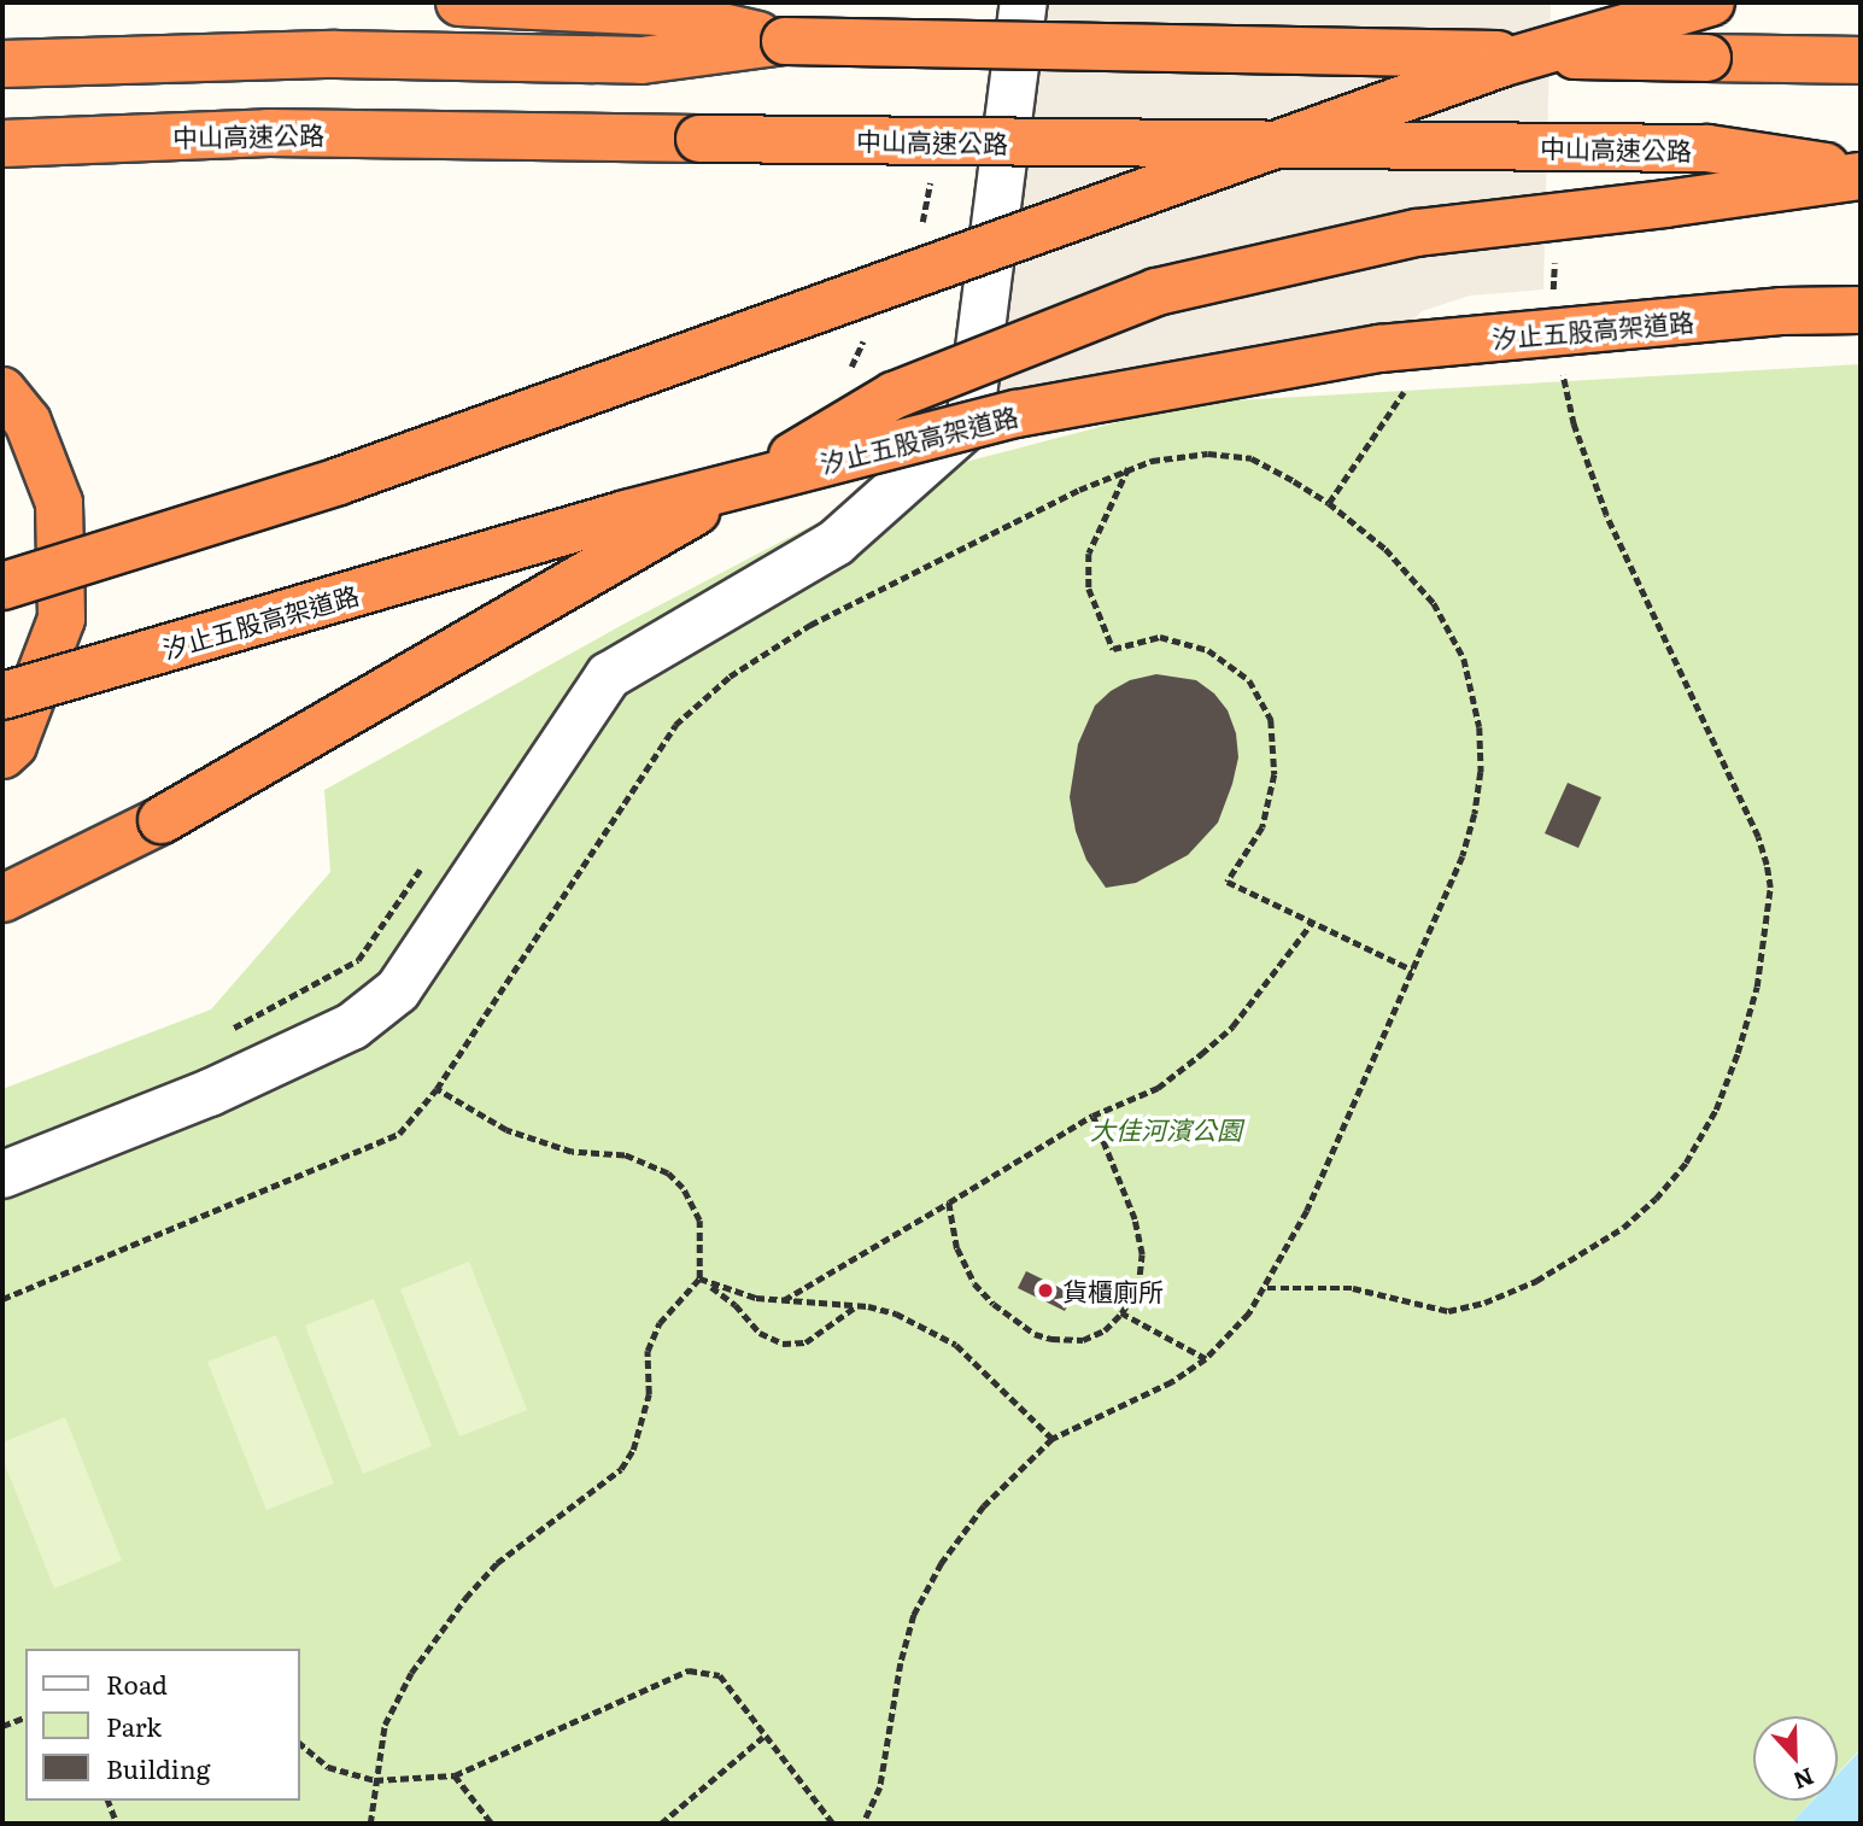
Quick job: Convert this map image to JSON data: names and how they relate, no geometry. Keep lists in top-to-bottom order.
{
  "streets": {
    "highway": ["中山高速公路", "汐止五股高架道路"]
  },
  "parks": ["大佳河濱公園"],
  "places": ["貨櫃廁所"],
  "legend": ["Road", "Park", "Building"],
  "north": "bottom"
}
